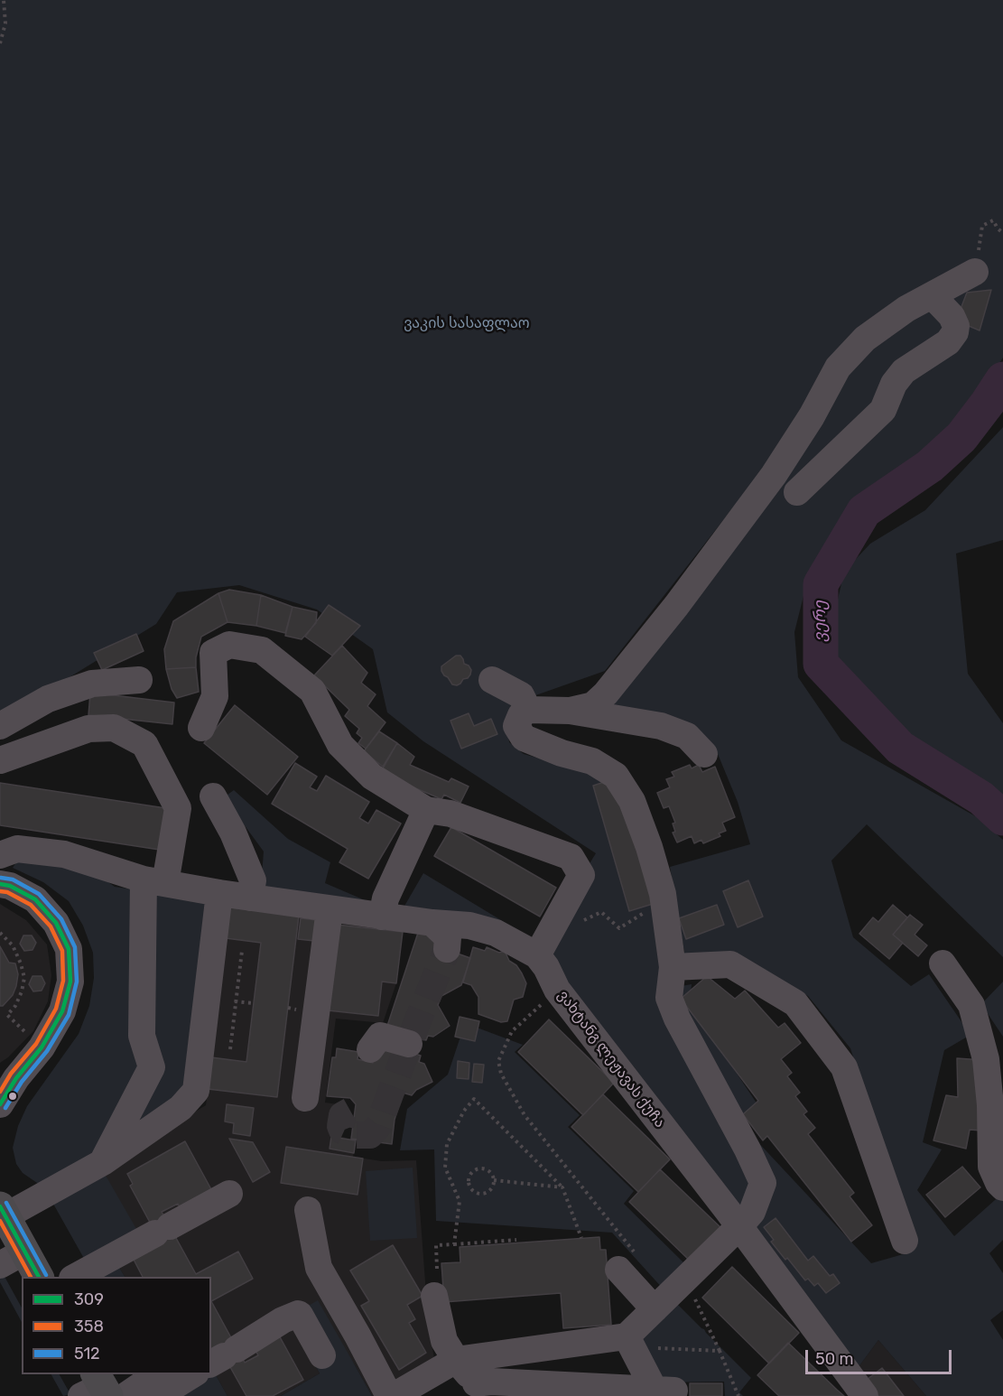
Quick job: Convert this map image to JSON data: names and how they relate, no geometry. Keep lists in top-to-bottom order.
{
  "streets": {
    "street": ["ვახტანგ ლეჟავას ქუჩა"]
  },
  "water": ["ვერე"],
  "parks": ["ვაკის სასაფლაო"],
  "lines": ["transit line 512", "transit line 309", "transit line 358"],
  "legend": ["309", "358", "512"],
  "scale_bar": "50 m"
}
